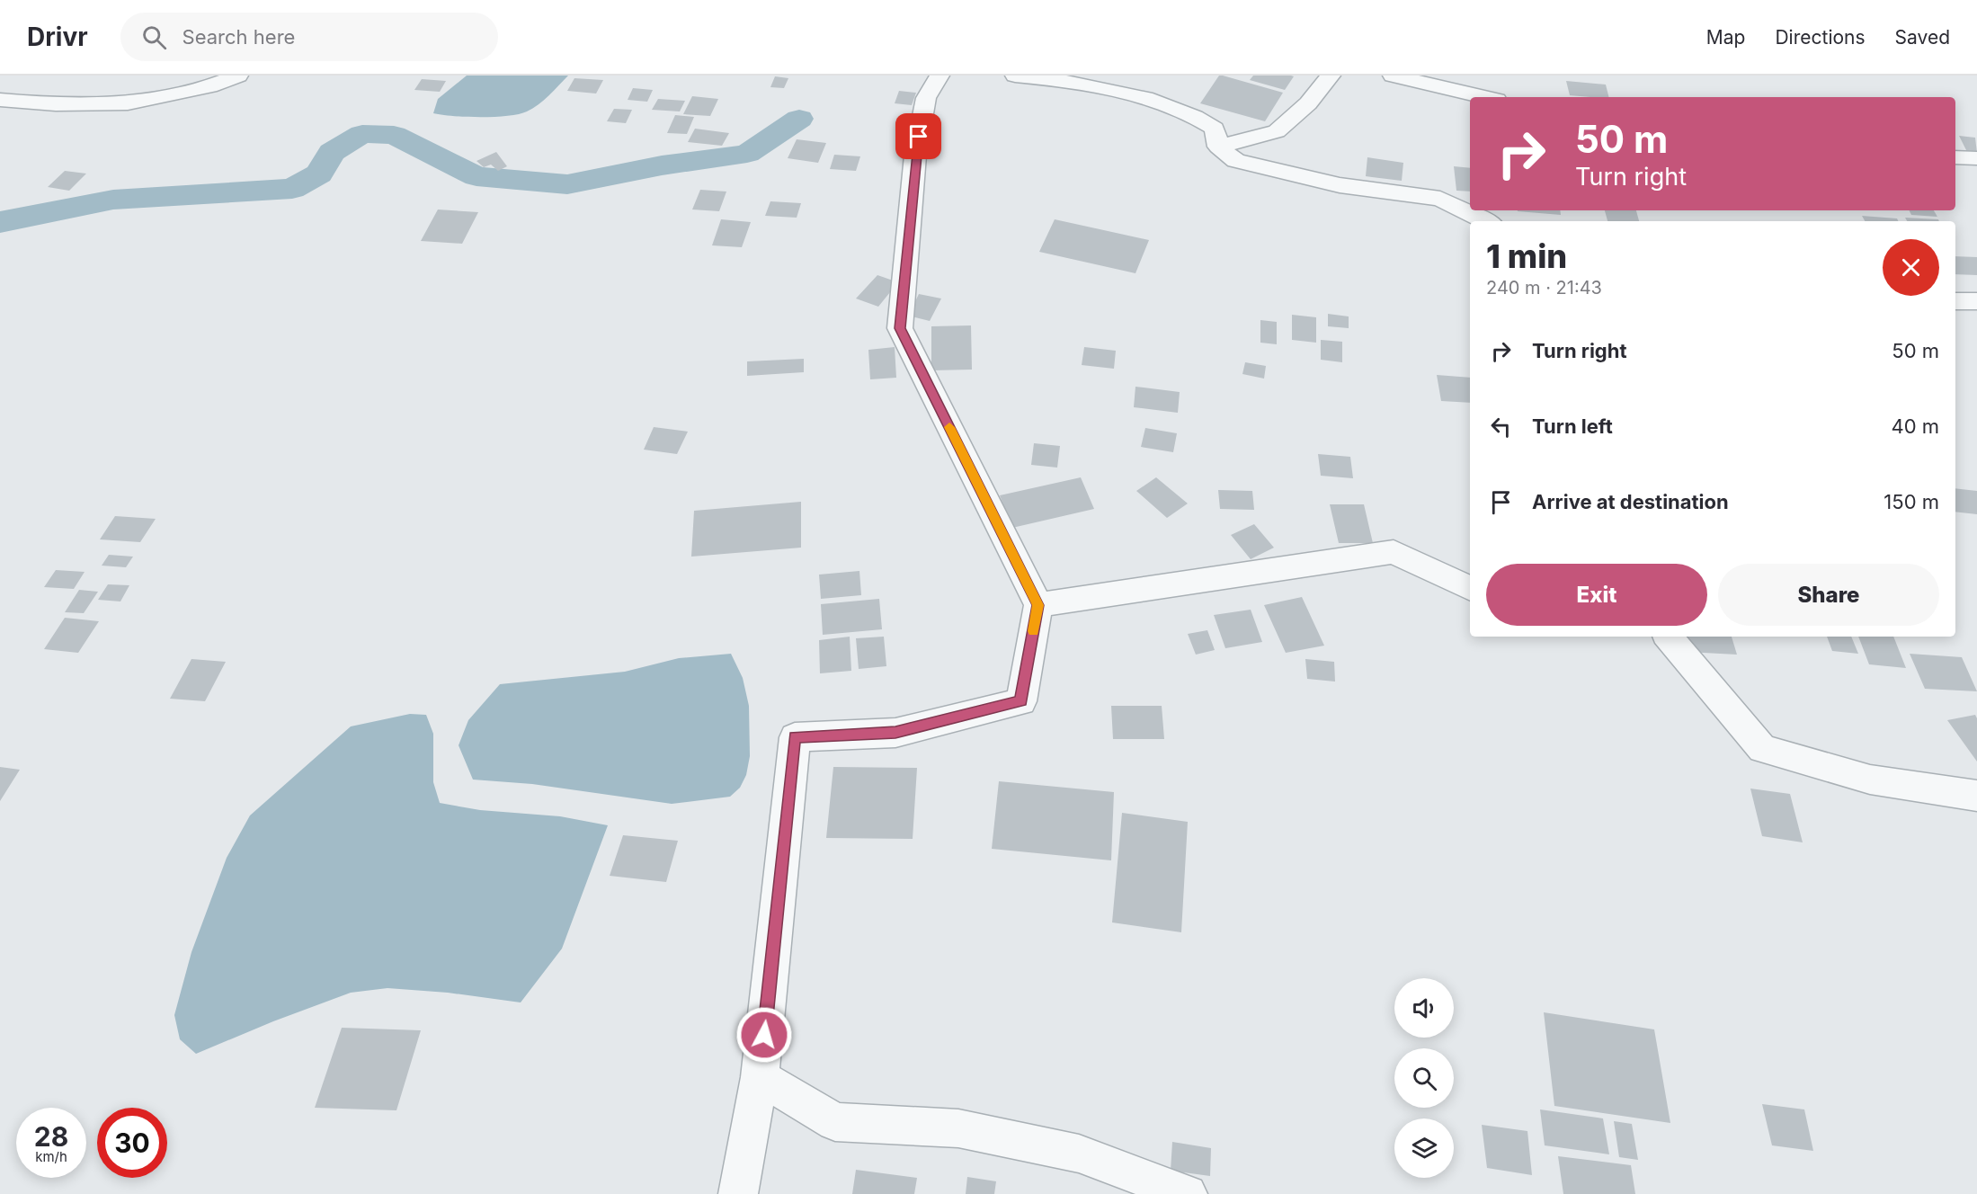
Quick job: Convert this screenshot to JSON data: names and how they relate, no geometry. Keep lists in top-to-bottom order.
{
  "page": {
    "header": "Drivr",
    "search": "Search here",
    "nav": ["Map", "Directions", "Saved"],
    "turn": ["50 m", "Turn right"],
    "heading": ["1 min", "240 m · 21:43"],
    "list": [
      {
        "name": "Turn right",
        "value": "50 m"
      },
      {
        "name": "Turn left",
        "value": "40 m"
      },
      {
        "name": "Arrive at destination",
        "value": "150 m"
      }
    ],
    "buttons": ["Exit", "Share"],
    "speed": "28 km/h",
    "limit": "30"
  }
}
